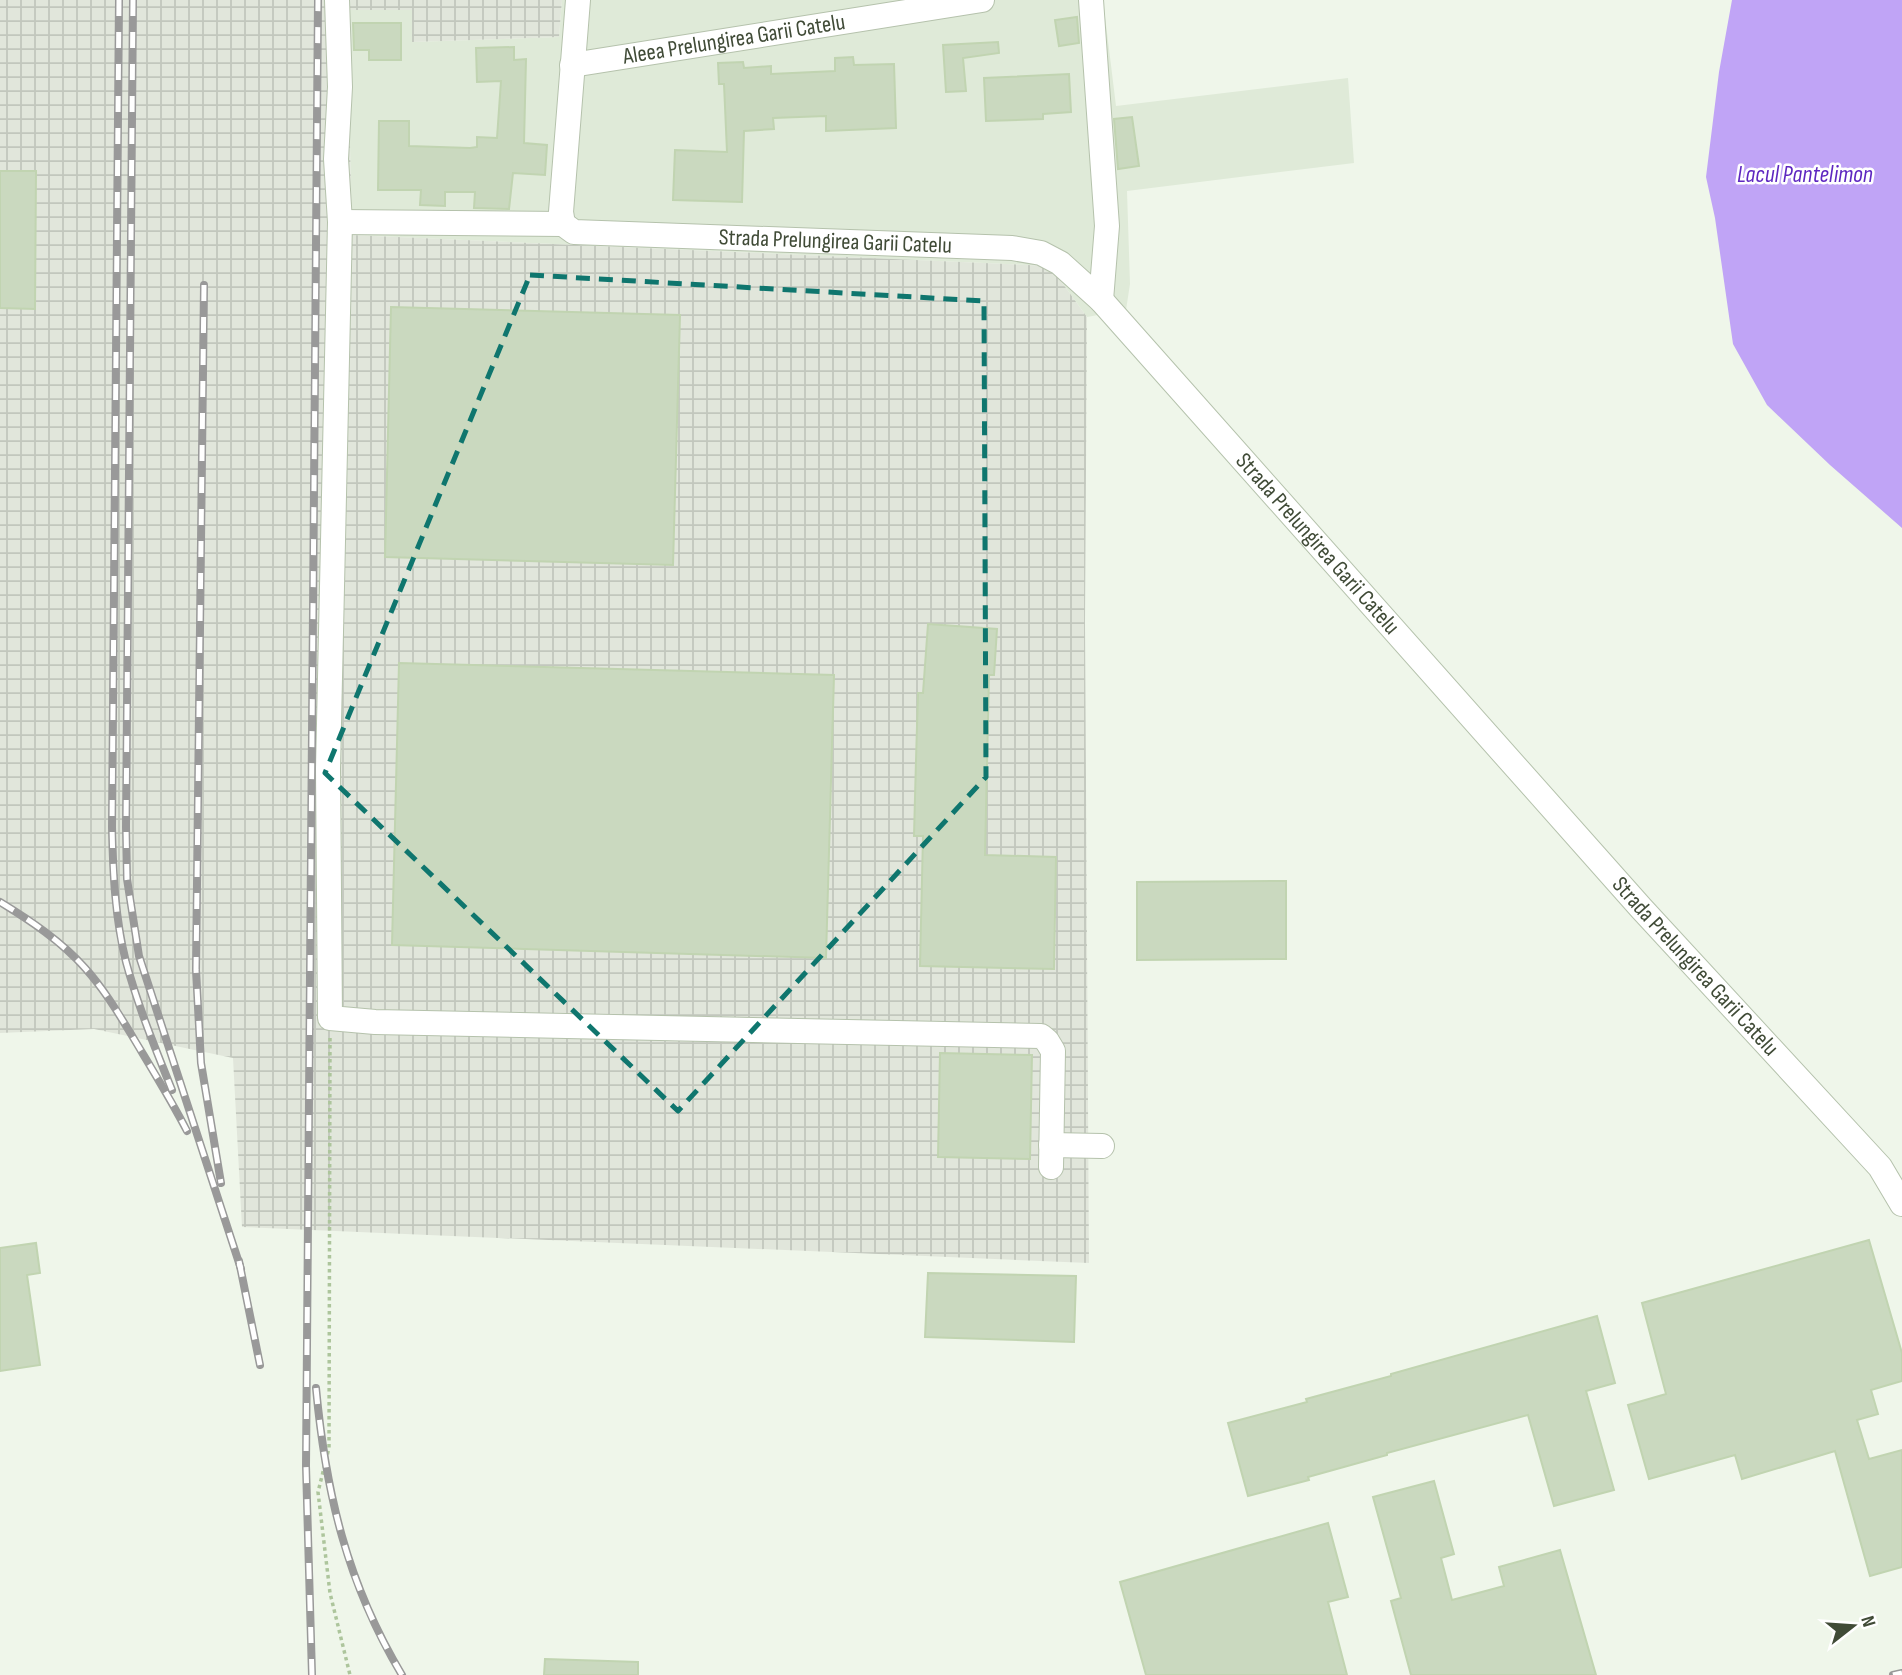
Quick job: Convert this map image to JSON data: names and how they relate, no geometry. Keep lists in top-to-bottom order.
{
  "streets": {
    "street": ["Aleea Prelungirea Garii Catelu", "Strada Prelungirea Garii Catelu"]
  },
  "water": ["Lacul Pantelimon"],
  "north": "right"
}
